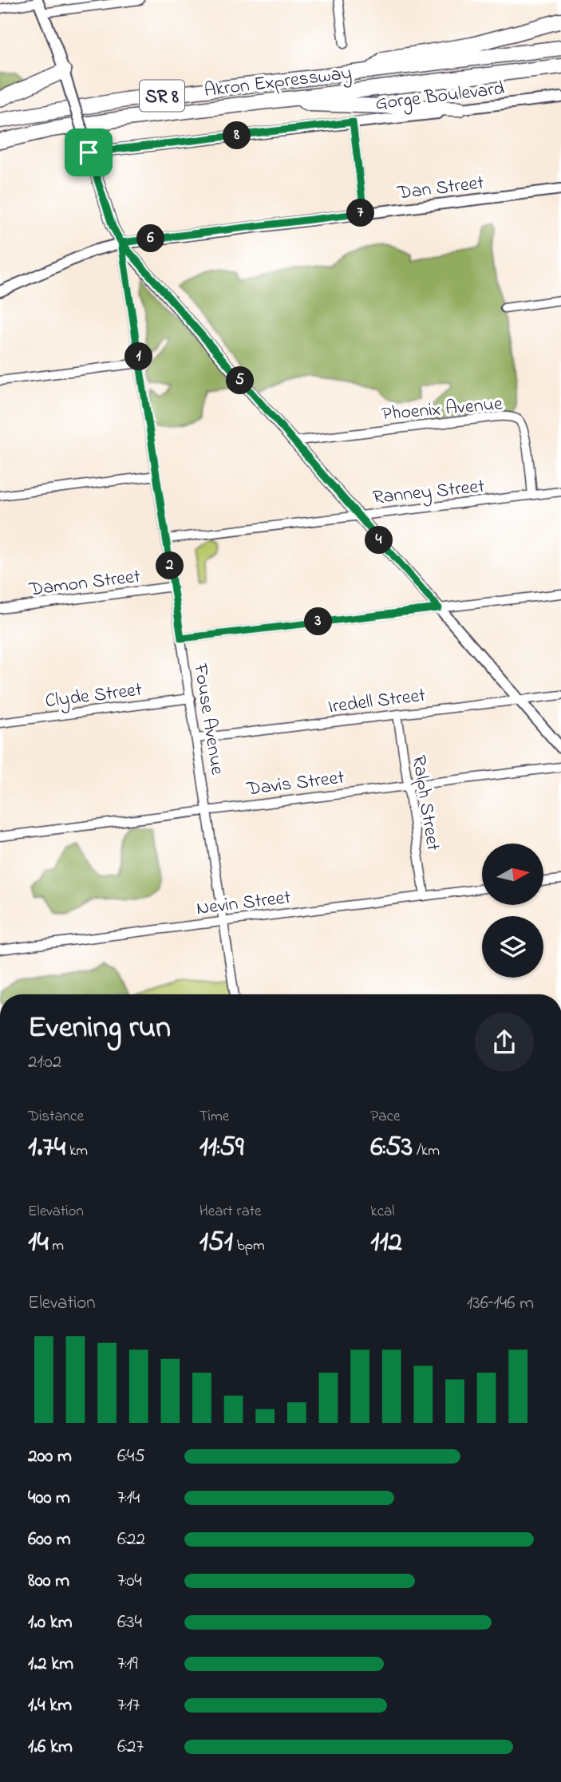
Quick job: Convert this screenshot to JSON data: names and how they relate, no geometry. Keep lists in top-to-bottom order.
{
  "streets": {
    "highway": ["Akron Expressway", "SR 8"],
    "street": [
      "Gorge Boulevard",
      "Dan Street",
      "Phoenix Avenue",
      "Ranney Street",
      "Damon Street",
      "Clyde Street",
      "Iredell Street",
      "Fouse Avenue",
      "Davis Street",
      "Ralph Street",
      "Nevin Street"
    ]
  },
  "crossings": [
    ["Dan Street", "Fouse Avenue"],
    ["Phoenix Avenue", "Ranney Street"],
    ["Ranney Street", "Fouse Avenue"],
    ["Damon Street", "Fouse Avenue"],
    ["Clyde Street", "Fouse Avenue"],
    ["Iredell Street", "Fouse Avenue"],
    ["Iredell Street", "Ralph Street"],
    ["Fouse Avenue", "Davis Street"],
    ["Fouse Avenue", "Nevin Street"],
    ["Davis Street", "Ralph Street"],
    ["Ralph Street", "Nevin Street"]
  ],
  "north": "right",
  "page": {
    "pins": [
      "8",
      "7",
      "6",
      "1",
      "5",
      "4",
      "2",
      "3"
    ],
    "heading": ["Evening run", "21:02"],
    "stats": [
      ["Distance", "1.74 km"],
      ["Time", "11:59"],
      ["Pace", "6:53 /km"],
      ["Elevation", "14 m"],
      ["Heart rate", "151 bpm"],
      ["kcal", "112"]
    ],
    "chart": ["Elevation", "136–146 m"],
    "list": [
      {
        "name": "200 m",
        "note": "6:45"
      },
      {
        "name": "400 m",
        "note": "7:14"
      },
      {
        "name": "600 m",
        "note": "6:22"
      },
      {
        "name": "800 m",
        "note": "7:04"
      },
      {
        "name": "1.0 km",
        "note": "6:34"
      },
      {
        "name": "1.2 km",
        "note": "7:19"
      },
      {
        "name": "1.4 km",
        "note": "7:17"
      },
      {
        "name": "1.6 km",
        "note": "6:27"
      }
    ]
  }
}
